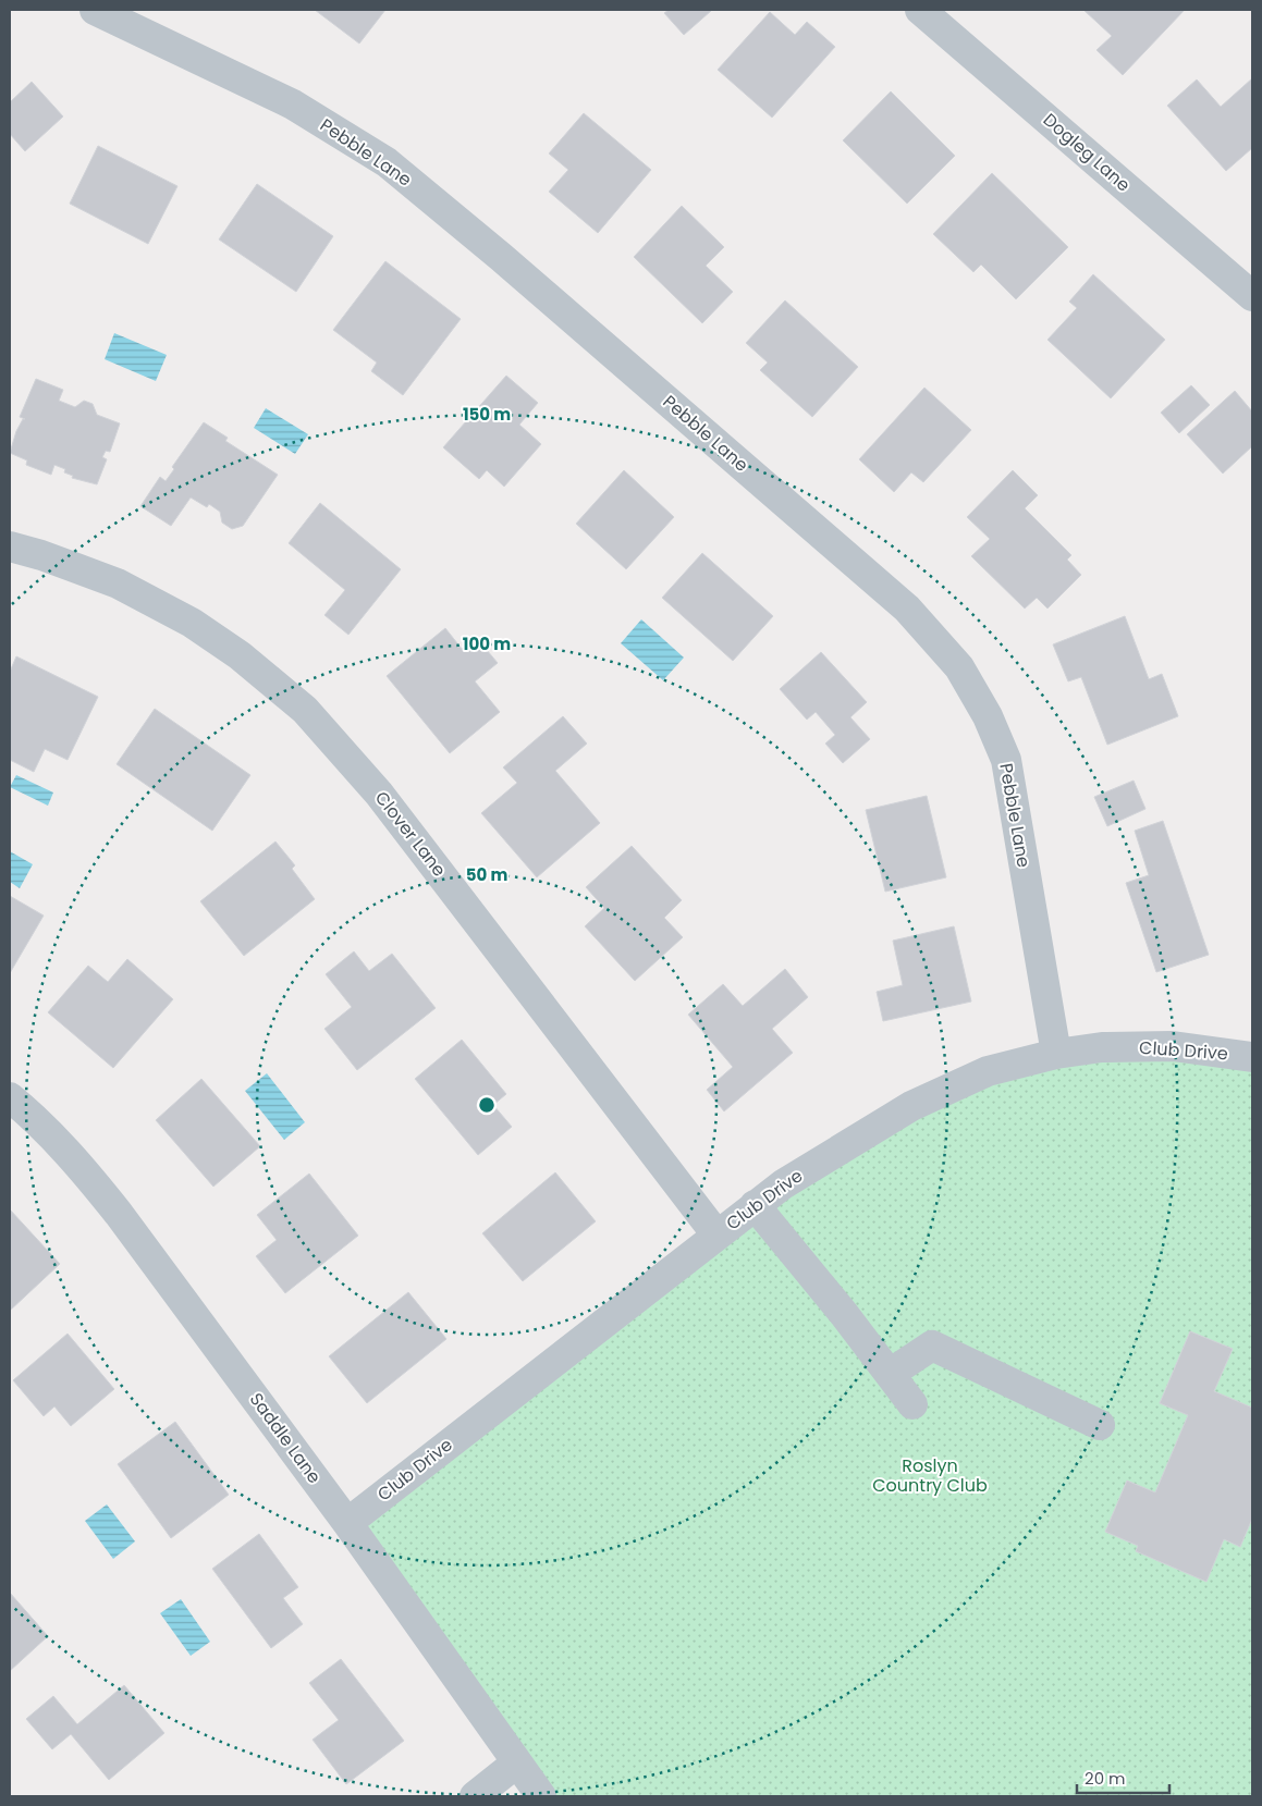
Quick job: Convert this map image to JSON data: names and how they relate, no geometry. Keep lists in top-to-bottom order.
{
  "streets": {
    "street": [
      "Pebble Lane",
      "Dogleg Lane",
      "Clover Lane",
      "Club Drive",
      "Saddle Lane"
    ]
  },
  "crossings": [
    ["Pebble Lane", "Club Drive"],
    ["Clover Lane", "Club Drive"],
    ["Club Drive", "Saddle Lane"]
  ],
  "parks": ["Roslyn Country Club"],
  "scale_bar": "20 m",
  "rings": ["150 m", "100 m", "50 m"]
}
